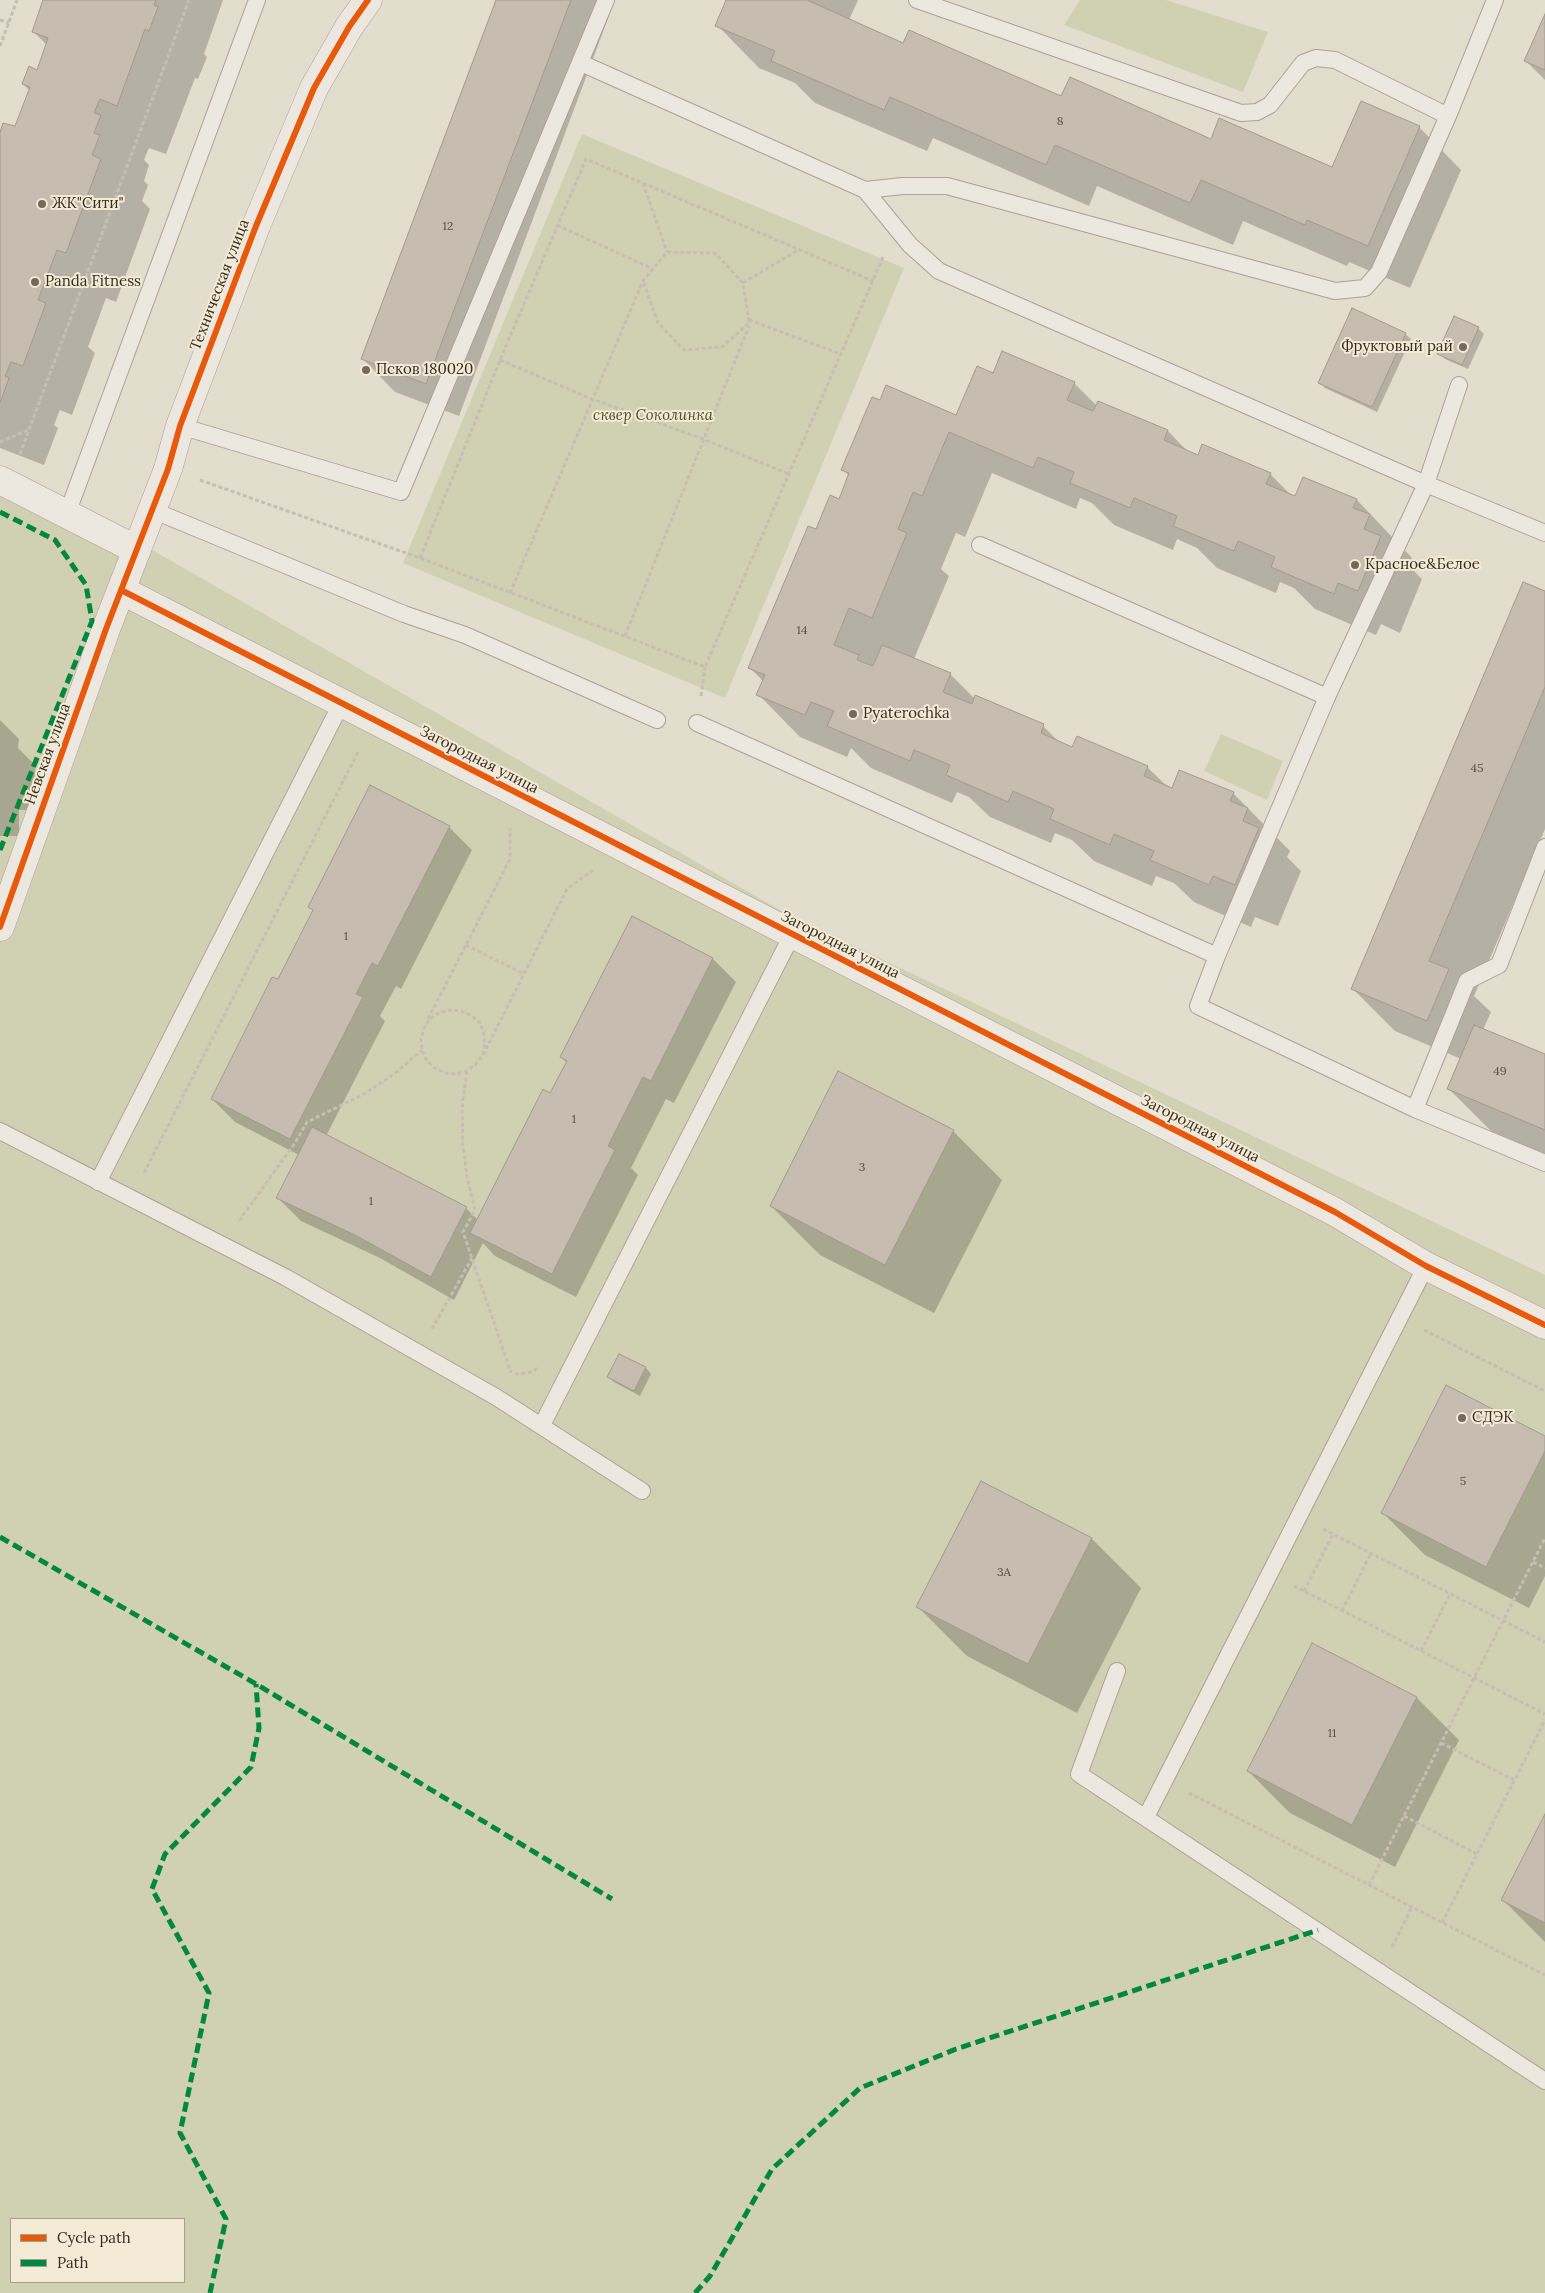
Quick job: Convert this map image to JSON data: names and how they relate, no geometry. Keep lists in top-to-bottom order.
{
  "streets": {
    "street": ["Техническая улица", "Невская улица", "Загородная улица"]
  },
  "crossings": [
    ["Техническая улица", "Невская улица"],
    ["Техническая улица", "Загородная улица"],
    ["Невская улица", "Загородная улица"]
  ],
  "parks": ["сквер Соколинка"],
  "places": [
    "ЖК\"Сити\"",
    "Panda Fitness",
    "Фруктовый рай",
    "Псков 180020",
    "Красное&Белое",
    "Pyaterochka",
    "СДЭК"
  ],
  "house_numbers": [
    "8",
    "12",
    "14",
    "45",
    "1",
    "49",
    "1",
    "3",
    "1",
    "5",
    "3А",
    "11"
  ],
  "legend": ["Cycle path", "Path"]
}
